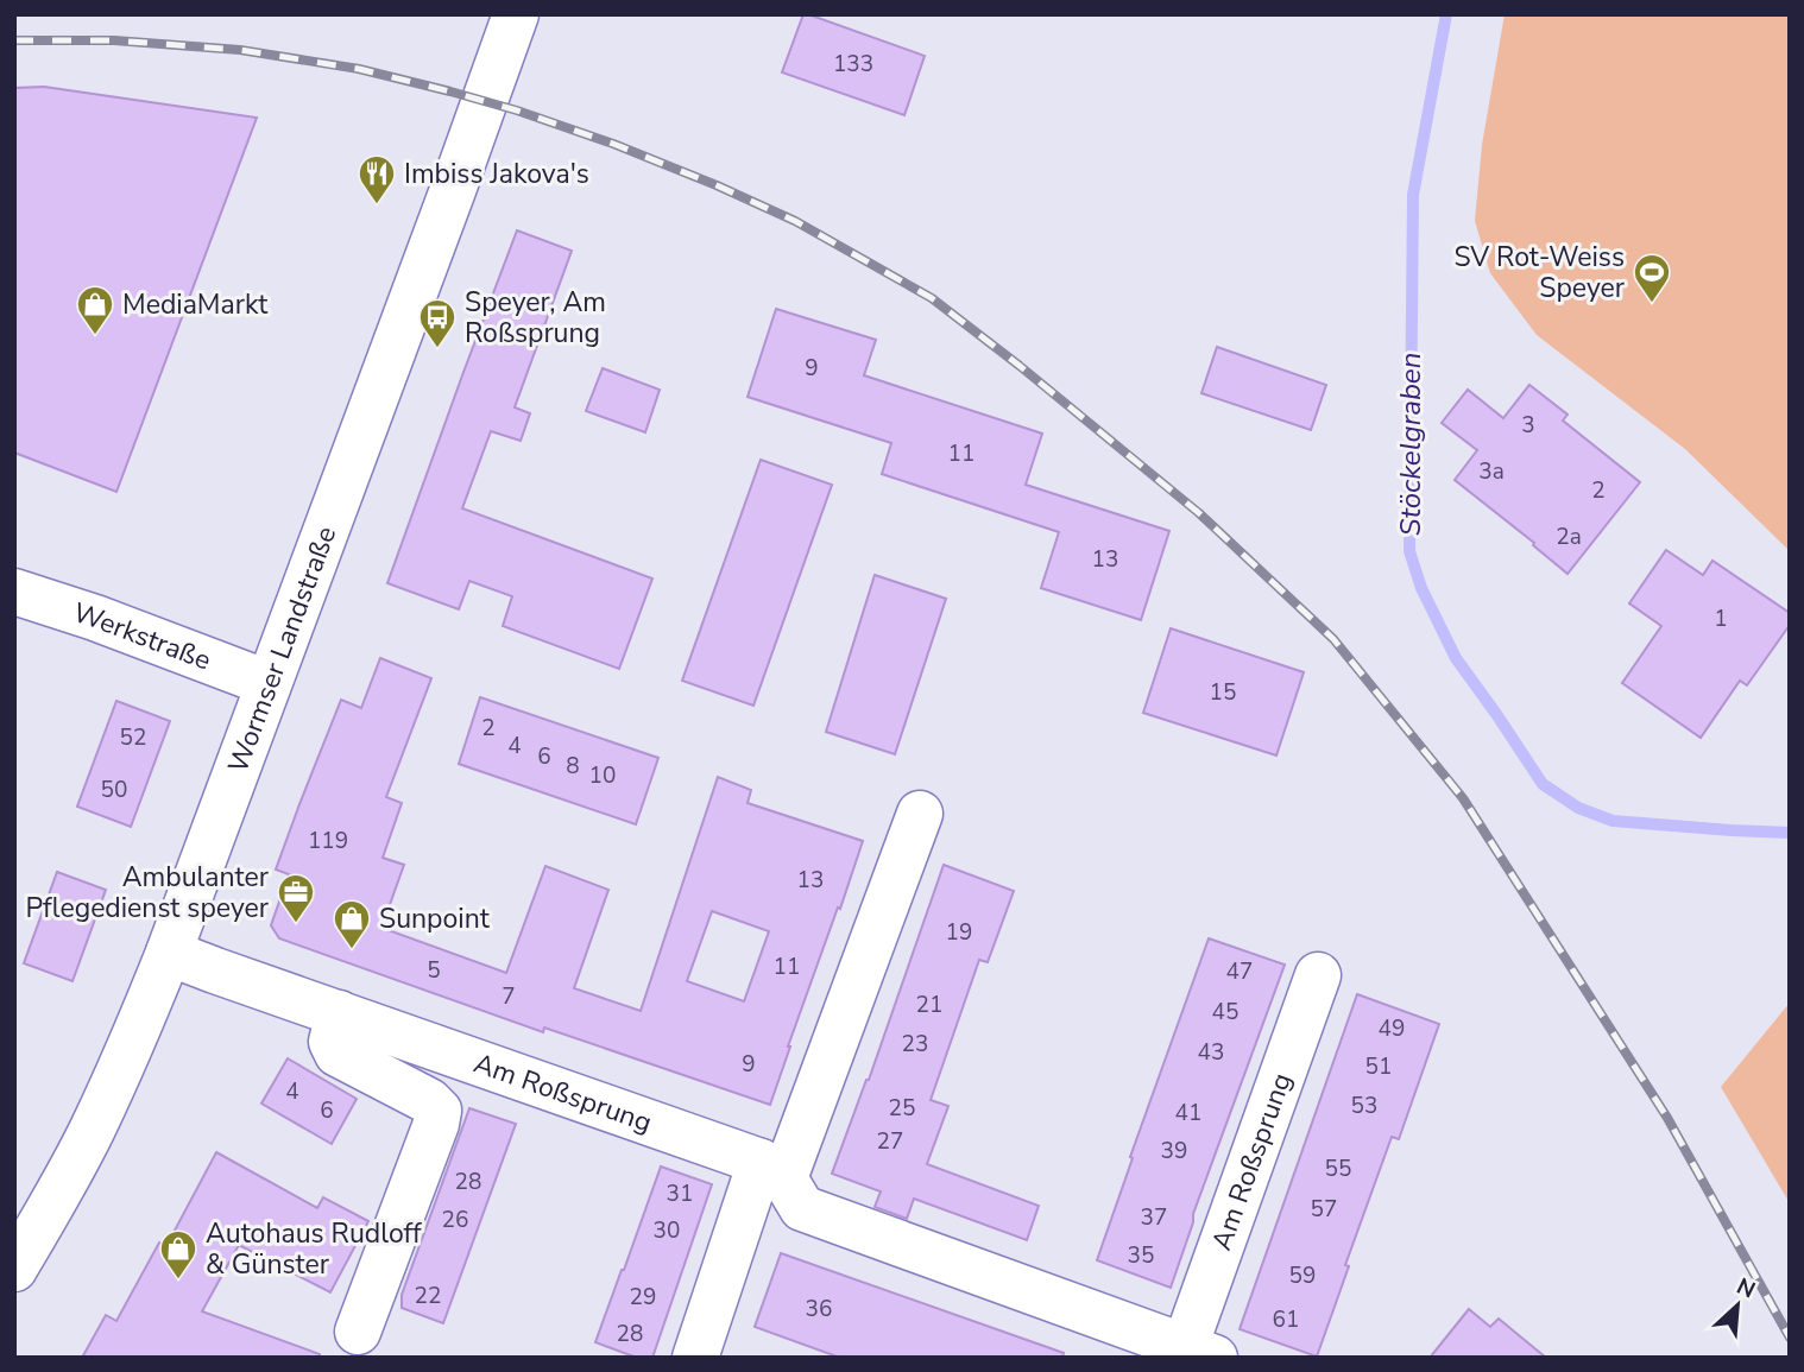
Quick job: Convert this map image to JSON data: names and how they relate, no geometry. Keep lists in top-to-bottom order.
{
  "streets": {
    "street": ["Werkstraße", "Wormser Landstraße", "Am Roßsprung"]
  },
  "crossings": [
    ["Werkstraße", "Wormser Landstraße"],
    ["Wormser Landstraße", "Am Roßsprung"]
  ],
  "water": ["Stöckelgraben"],
  "places": {
    "restaurant": ["Imbiss Jakova's"],
    "sports": ["SV Rot-Weiss Speyer"],
    "shop": ["MediaMarkt", "Sunpoint", "Autohaus Rudloff & Günster"],
    "bus stop": ["Speyer, Am Roßsprung"],
    "office": ["Ambulanter Pflegedienst speyer"]
  },
  "house_numbers": [
    "133",
    "9",
    "3",
    "11",
    "3a",
    "2",
    "2a",
    "13",
    "1",
    "15",
    "2",
    "52",
    "4",
    "6",
    "8",
    "10",
    "50",
    "119",
    "13",
    "19",
    "11",
    "5",
    "47",
    "7",
    "21",
    "45",
    "49",
    "23",
    "43",
    "9",
    "51",
    "4",
    "53",
    "25",
    "6",
    "41",
    "27",
    "39",
    "55",
    "28",
    "31",
    "57",
    "37",
    "26",
    "30",
    "35",
    "59",
    "22",
    "29",
    "36",
    "61",
    "28"
  ],
  "north": "top right"
}
